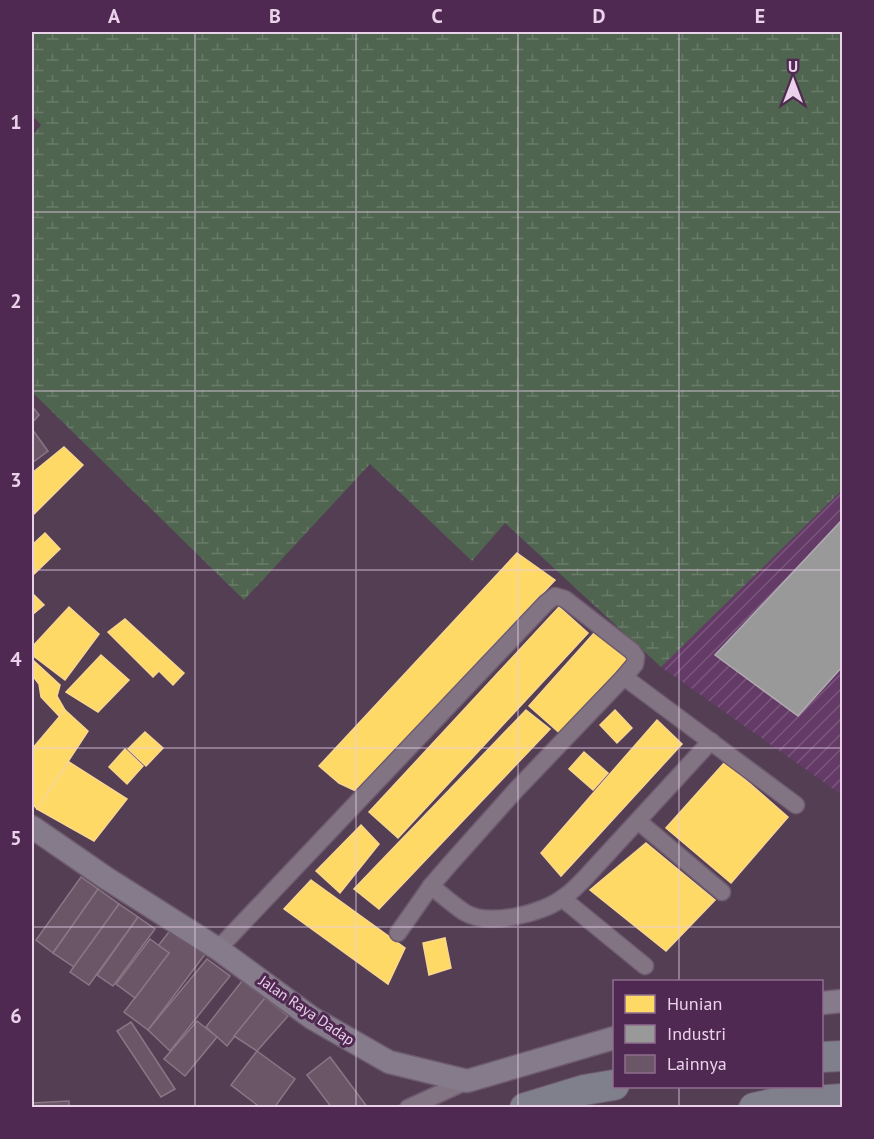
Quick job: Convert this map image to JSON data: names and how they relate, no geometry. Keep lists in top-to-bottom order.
{
  "streets": {
    "main road": ["Jalan Raya Dadap"]
  },
  "legend": ["Hunian", "Industri", "Lainnya"],
  "north": "top",
  "grid": {
    "columns": [
      "A",
      "B",
      "C",
      "D",
      "E"
    ],
    "rows": [
      "1",
      "2",
      "3",
      "4",
      "5",
      "6"
    ]
  }
}
